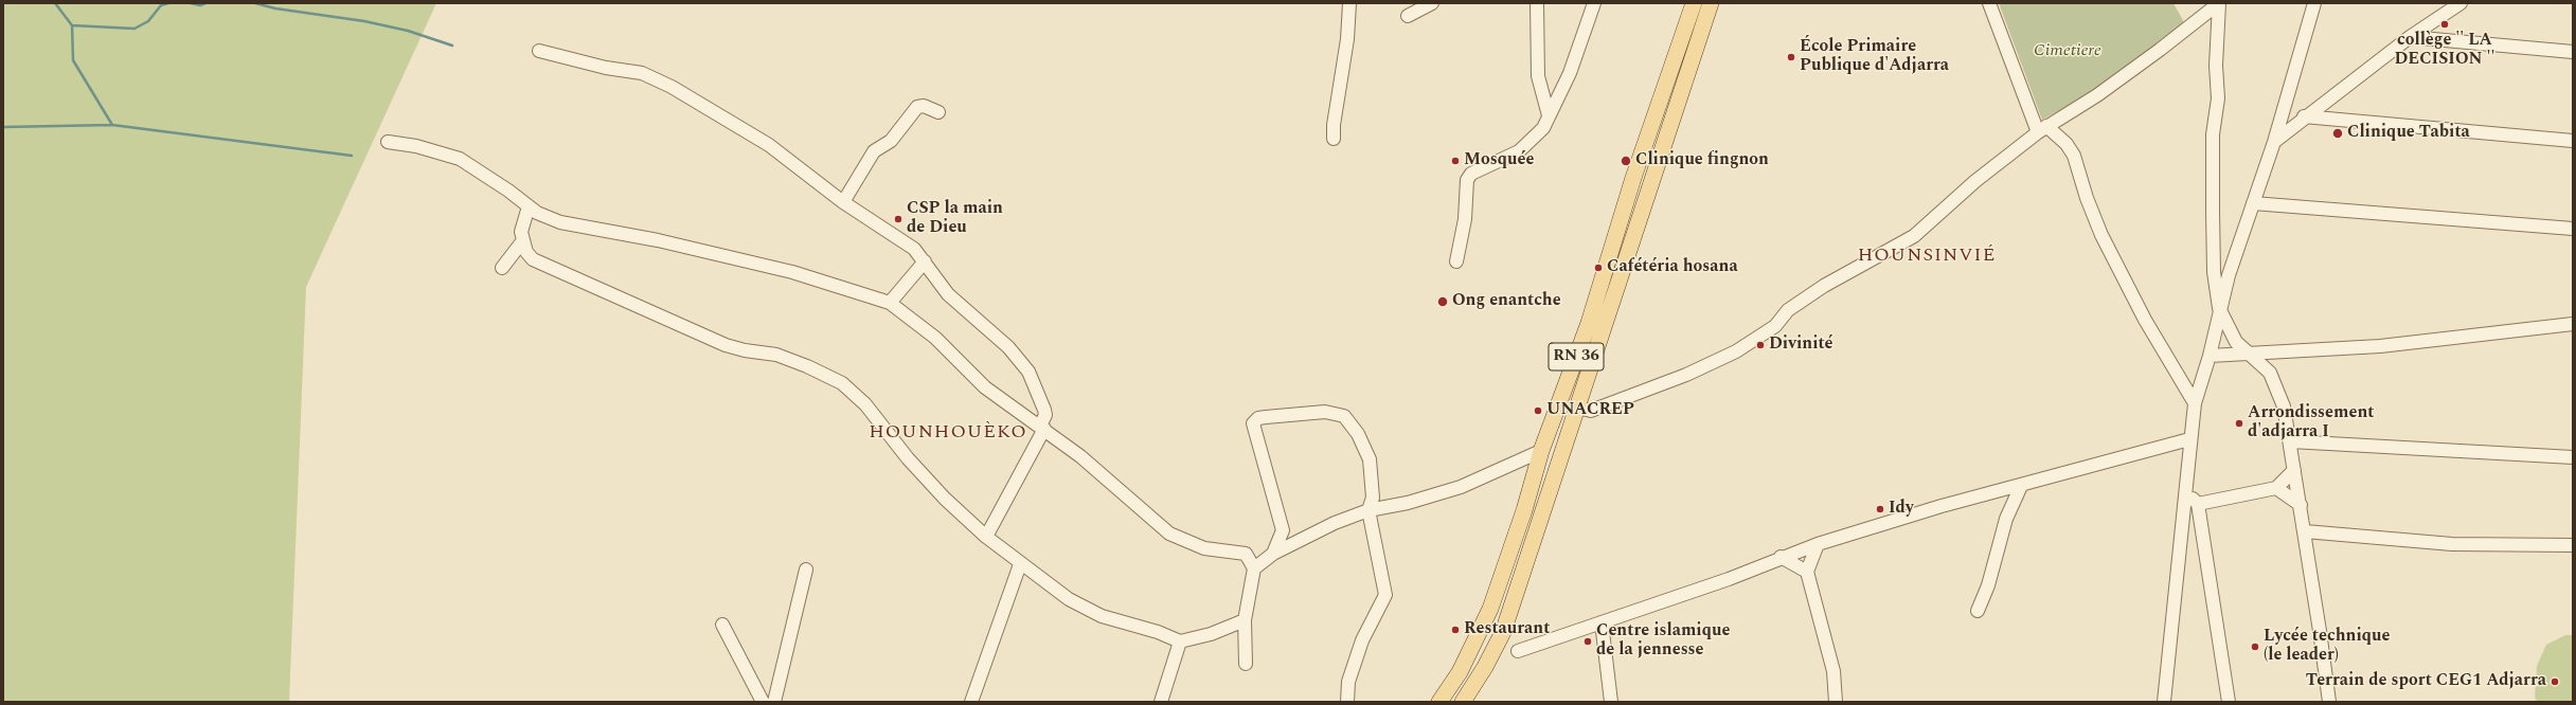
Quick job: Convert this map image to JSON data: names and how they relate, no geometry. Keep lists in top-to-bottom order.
{
  "streets": {
    "main road": ["RN 36"]
  },
  "districts": ["HOUNSINVIÉ", "HOUNHOUÈKO"],
  "parks": ["Cimetiere"],
  "places": [
    "collège '' LA DECISION ''",
    "École Primaire Publique d'Adjarra",
    "Clinique Tabita",
    "Mosquée",
    "Clinique fingnon",
    "CSP la main de Dieu",
    "Cafétéria hosana",
    "Ong enantche",
    "Divinité",
    "UNACREP",
    "Arrondissement d'adjarra I",
    "Idy",
    "Restaurant",
    "Centre islamique de la jennesse",
    "Lycée technique (le leader)",
    "Terrain de sport CEG1 Adjarra"
  ]
}
